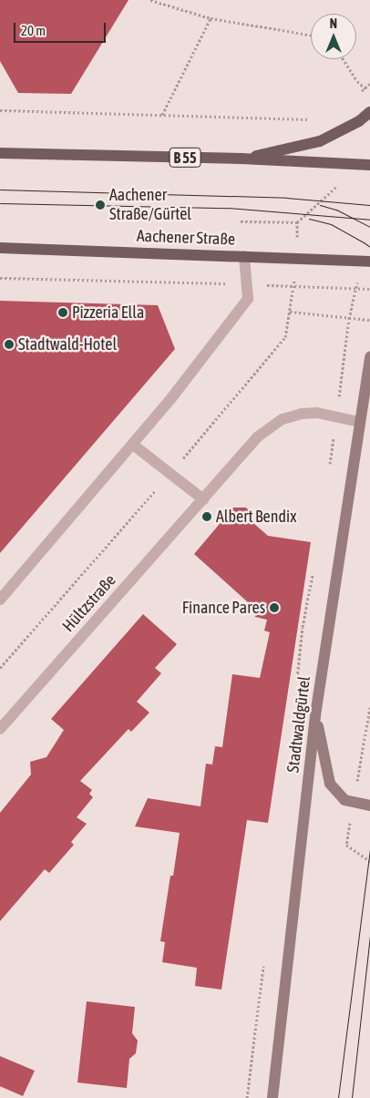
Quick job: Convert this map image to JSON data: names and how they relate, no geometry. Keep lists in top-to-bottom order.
{
  "streets": {
    "main road": ["B 55", "Aachener Straße", "Stadtwaldgürtel"],
    "street": ["Hültzstraße"]
  },
  "crossings": [
    ["Aachener Straße", "Hültzstraße"],
    ["Hültzstraße", "Stadtwaldgürtel"]
  ],
  "places": [
    "Aachener Straße/Gürtel",
    "Pizzeria Ella",
    "Stadtwald-Hotel",
    "Albert Bendix",
    "Finance Pares"
  ],
  "scale_bar": "20 m",
  "north": "top"
}
